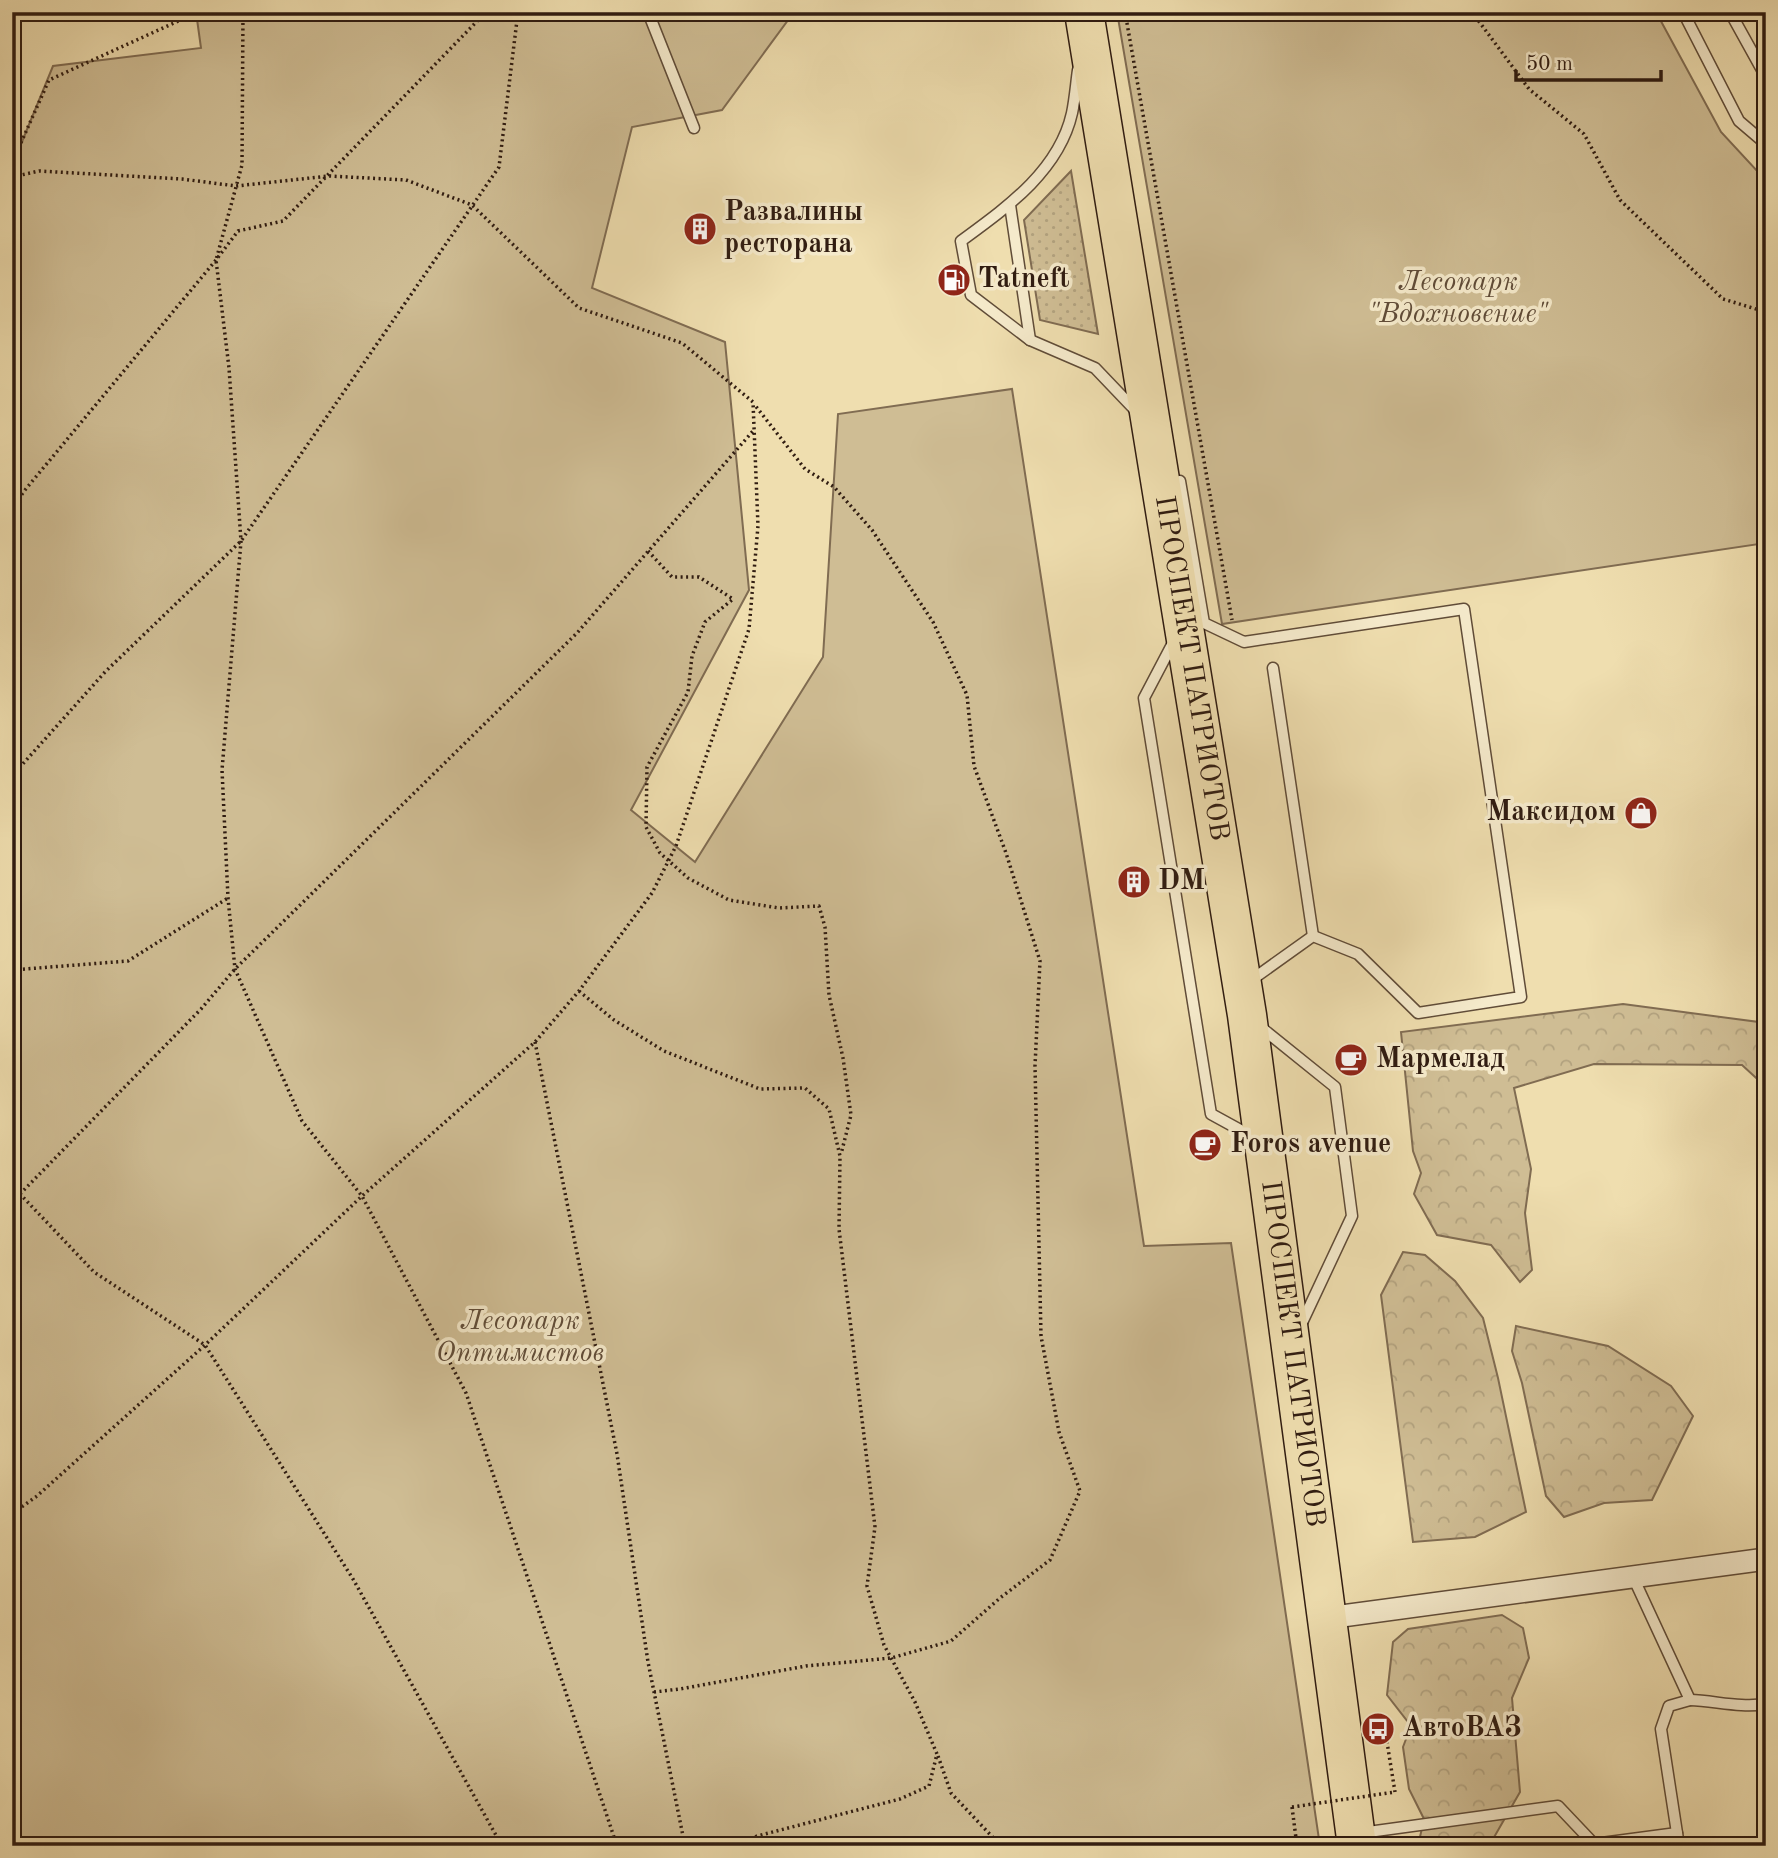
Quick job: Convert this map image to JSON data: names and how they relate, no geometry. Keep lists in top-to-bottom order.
{
  "streets": {
    "highway": ["ПРОСПЕКТ ПАТРИОТОВ"]
  },
  "parks": ["Лесопарк \"Вдохновение\"", "Лесопарк Оптимистов"],
  "places": {
    "building": ["Развалины ресторана", "DM"],
    "fuel station": ["Tatneft"],
    "shop": ["Максидом"],
    "cafe": ["Мармелад", "Foros avenue"],
    "bus stop": ["АвтоВАЗ"]
  },
  "scale_bar": "50 m"
}
